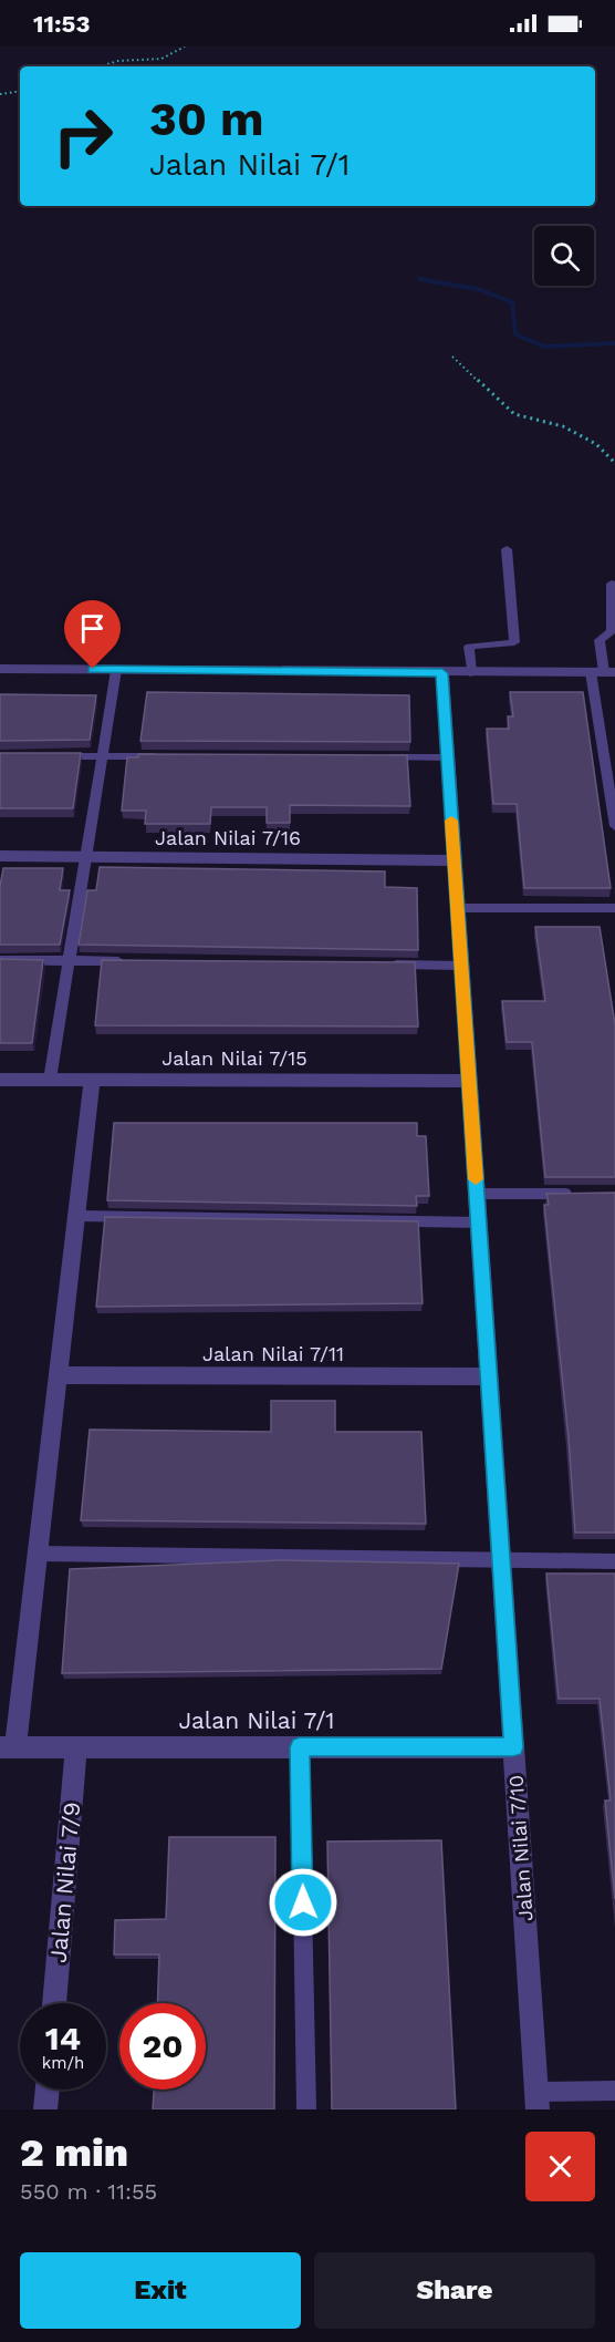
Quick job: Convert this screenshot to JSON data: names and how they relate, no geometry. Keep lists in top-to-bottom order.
{
  "streets": {
    "street": [
      "Jalan Nilai 7/16",
      "Jalan Nilai 7/15",
      "Jalan Nilai 7/11",
      "Jalan Nilai 7/1",
      "Jalan Nilai 7/10",
      "Jalan Nilai 7/9"
    ]
  },
  "crossings": [
    ["Jalan Nilai 7/16", "Jalan Nilai 7/10"],
    ["Jalan Nilai 7/15", "Jalan Nilai 7/10"],
    ["Jalan Nilai 7/11", "Jalan Nilai 7/10"],
    ["Jalan Nilai 7/1", "Jalan Nilai 7/10"],
    ["Jalan Nilai 7/1", "Jalan Nilai 7/9"]
  ],
  "page": {
    "status": "11:53",
    "turn": ["30 m", "Jalan Nilai 7/1"],
    "speed": "14 km/h",
    "limit": "20",
    "heading": ["2 min", "550 m · 11:55"],
    "buttons": ["Exit", "Share"]
  }
}
